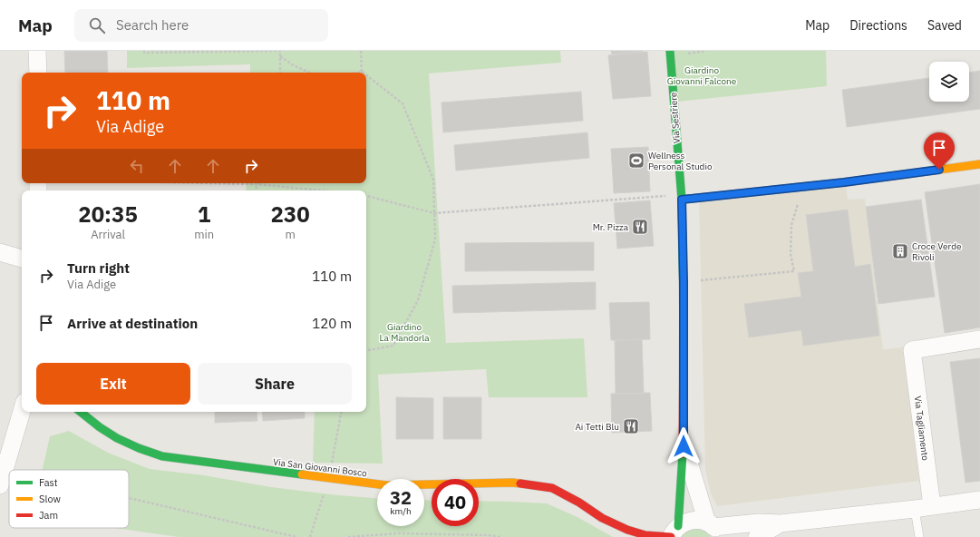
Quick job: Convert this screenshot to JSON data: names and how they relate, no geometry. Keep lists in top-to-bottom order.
{
  "streets": {
    "street": ["Via Sestriere", "Via Tagliamento", "Via San Giovanni Bosco"]
  },
  "crossings": [
    ["Via Sestriere", "Via San Giovanni Bosco"]
  ],
  "parks": ["Giardino Giovanni Falcone", "Giardino La Mandorla"],
  "places": {
    "sports": ["Wellness Personal Studio"],
    "restaurant": ["Mr. Pizza", "Ai Tetti Blu"],
    "building": ["Croce Verde Rivoli"]
  },
  "legend": ["Fast", "Slow", "Jam"],
  "page": {
    "header": "Map",
    "search": "Search here",
    "nav": ["Map", "Directions", "Saved"],
    "turn": ["110 m", "Via Adige"],
    "eta": [
      "20:35",
      "Arrival",
      "1",
      "min",
      "230",
      "m"
    ],
    "list": [
      {
        "name": "Turn right",
        "note": "Via Adige",
        "value": "110 m"
      },
      {
        "name": "Arrive at destination",
        "value": "120 m"
      }
    ],
    "buttons": ["Exit", "Share"],
    "speed": "32 km/h",
    "limit": "40"
  }
}
